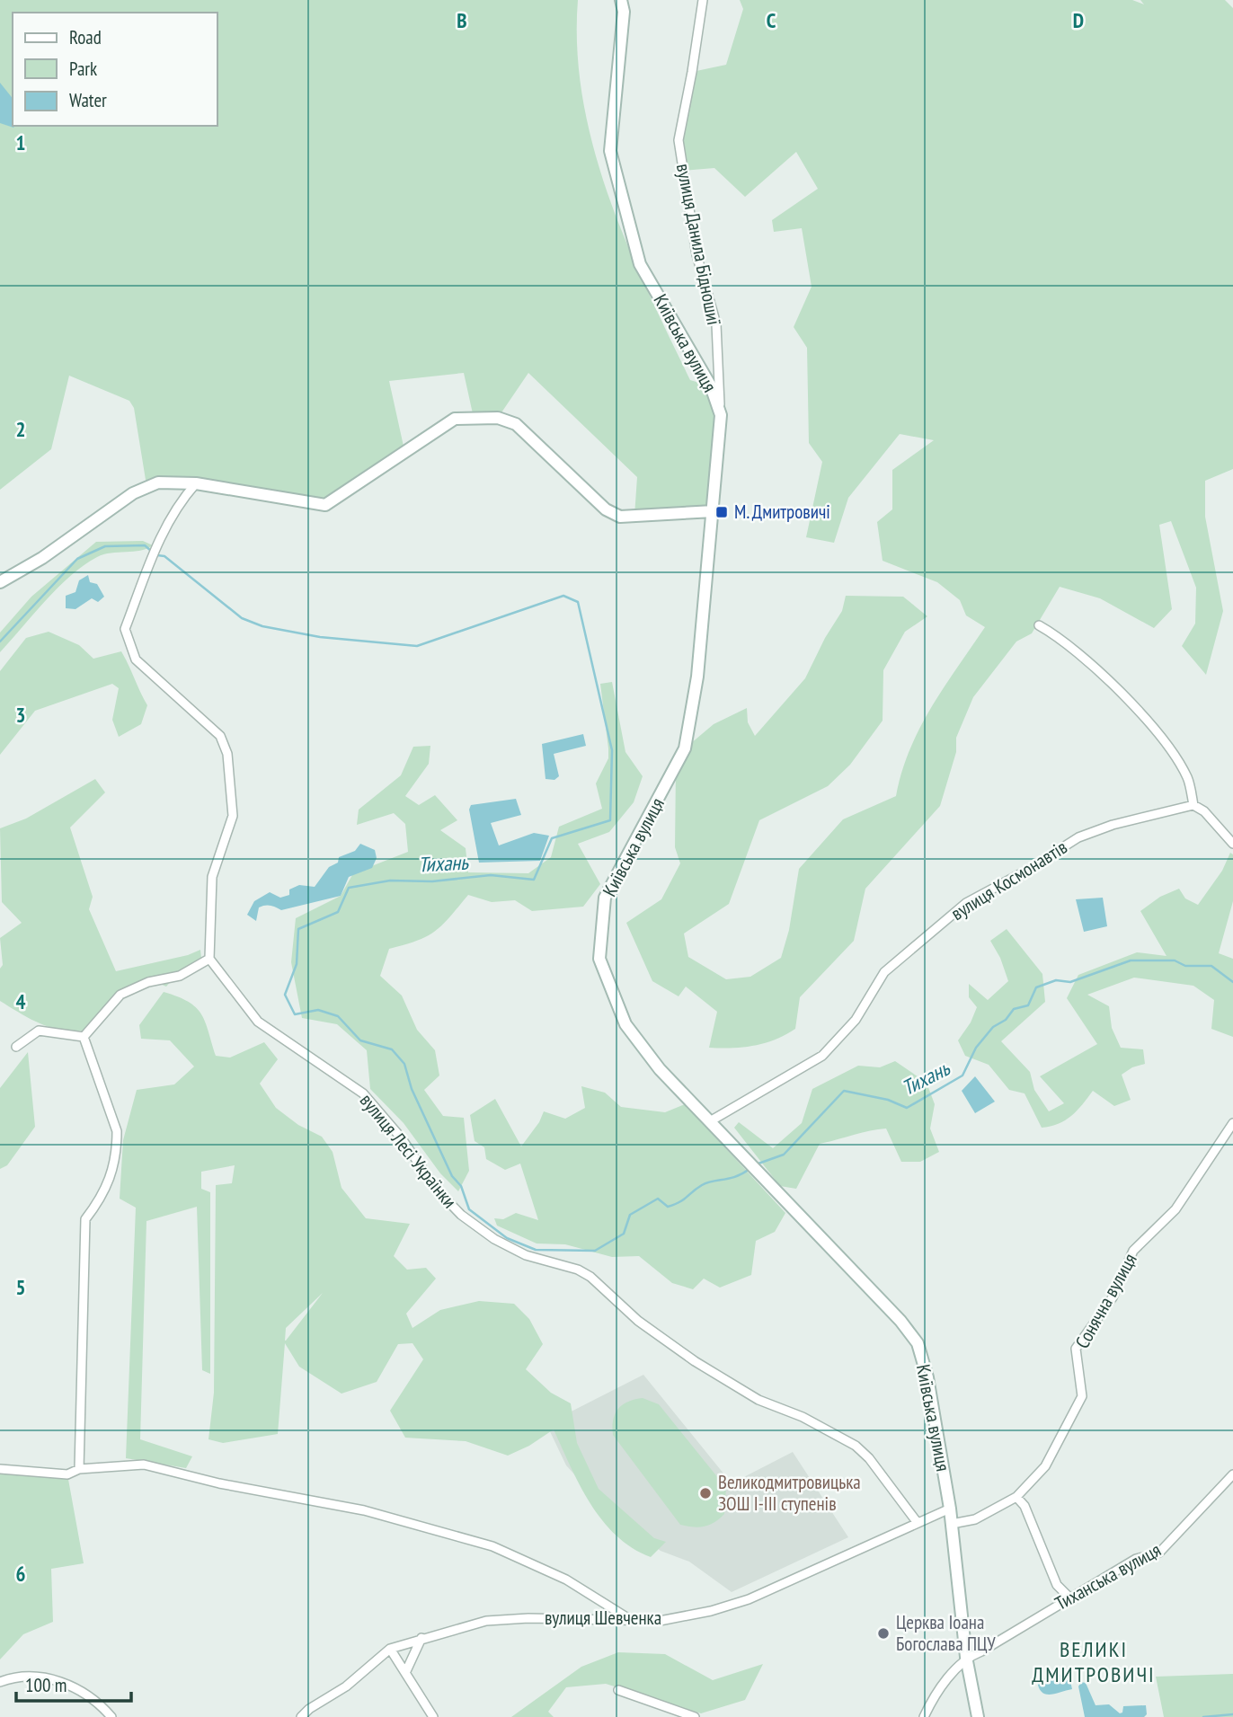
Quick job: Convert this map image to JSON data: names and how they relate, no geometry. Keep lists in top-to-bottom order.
{
  "streets": {
    "main road": ["Київська вулиця"],
    "street": [
      "вулиця Данила Бідношиї",
      "вулиця Космонавтів",
      "вулиця Лесі Українки",
      "Сонячна вулиця",
      "Тиханська вулиця",
      "вулиця Шевченка"
    ]
  },
  "crossings": [
    ["вулиця Данила Бідношиї", "Київська вулиця"],
    ["Київська вулиця", "вулиця Космонавтів"],
    ["Київська вулиця", "Сонячна вулиця"],
    ["Київська вулиця", "Тиханська вулиця"],
    ["Київська вулиця", "вулиця Шевченка"],
    ["вулиця Лесі Українки", "вулиця Шевченка"]
  ],
  "districts": ["ВЕЛИКІ ДМИТРОВИЧІ"],
  "water": ["Тихань"],
  "places": {
    "transit": ["М. Дмитровичі"],
    "other": ["Великодмитровицька ЗОШ І-ІІІ ступенів", "Церква Іоана Богослава ПЦУ"]
  },
  "legend": ["Road", "Park", "Water"],
  "scale_bar": "100 m",
  "grid": {
    "columns": ["B", "C", "D"],
    "rows": [
      "1",
      "2",
      "3",
      "4",
      "5",
      "6"
    ]
  }
}
